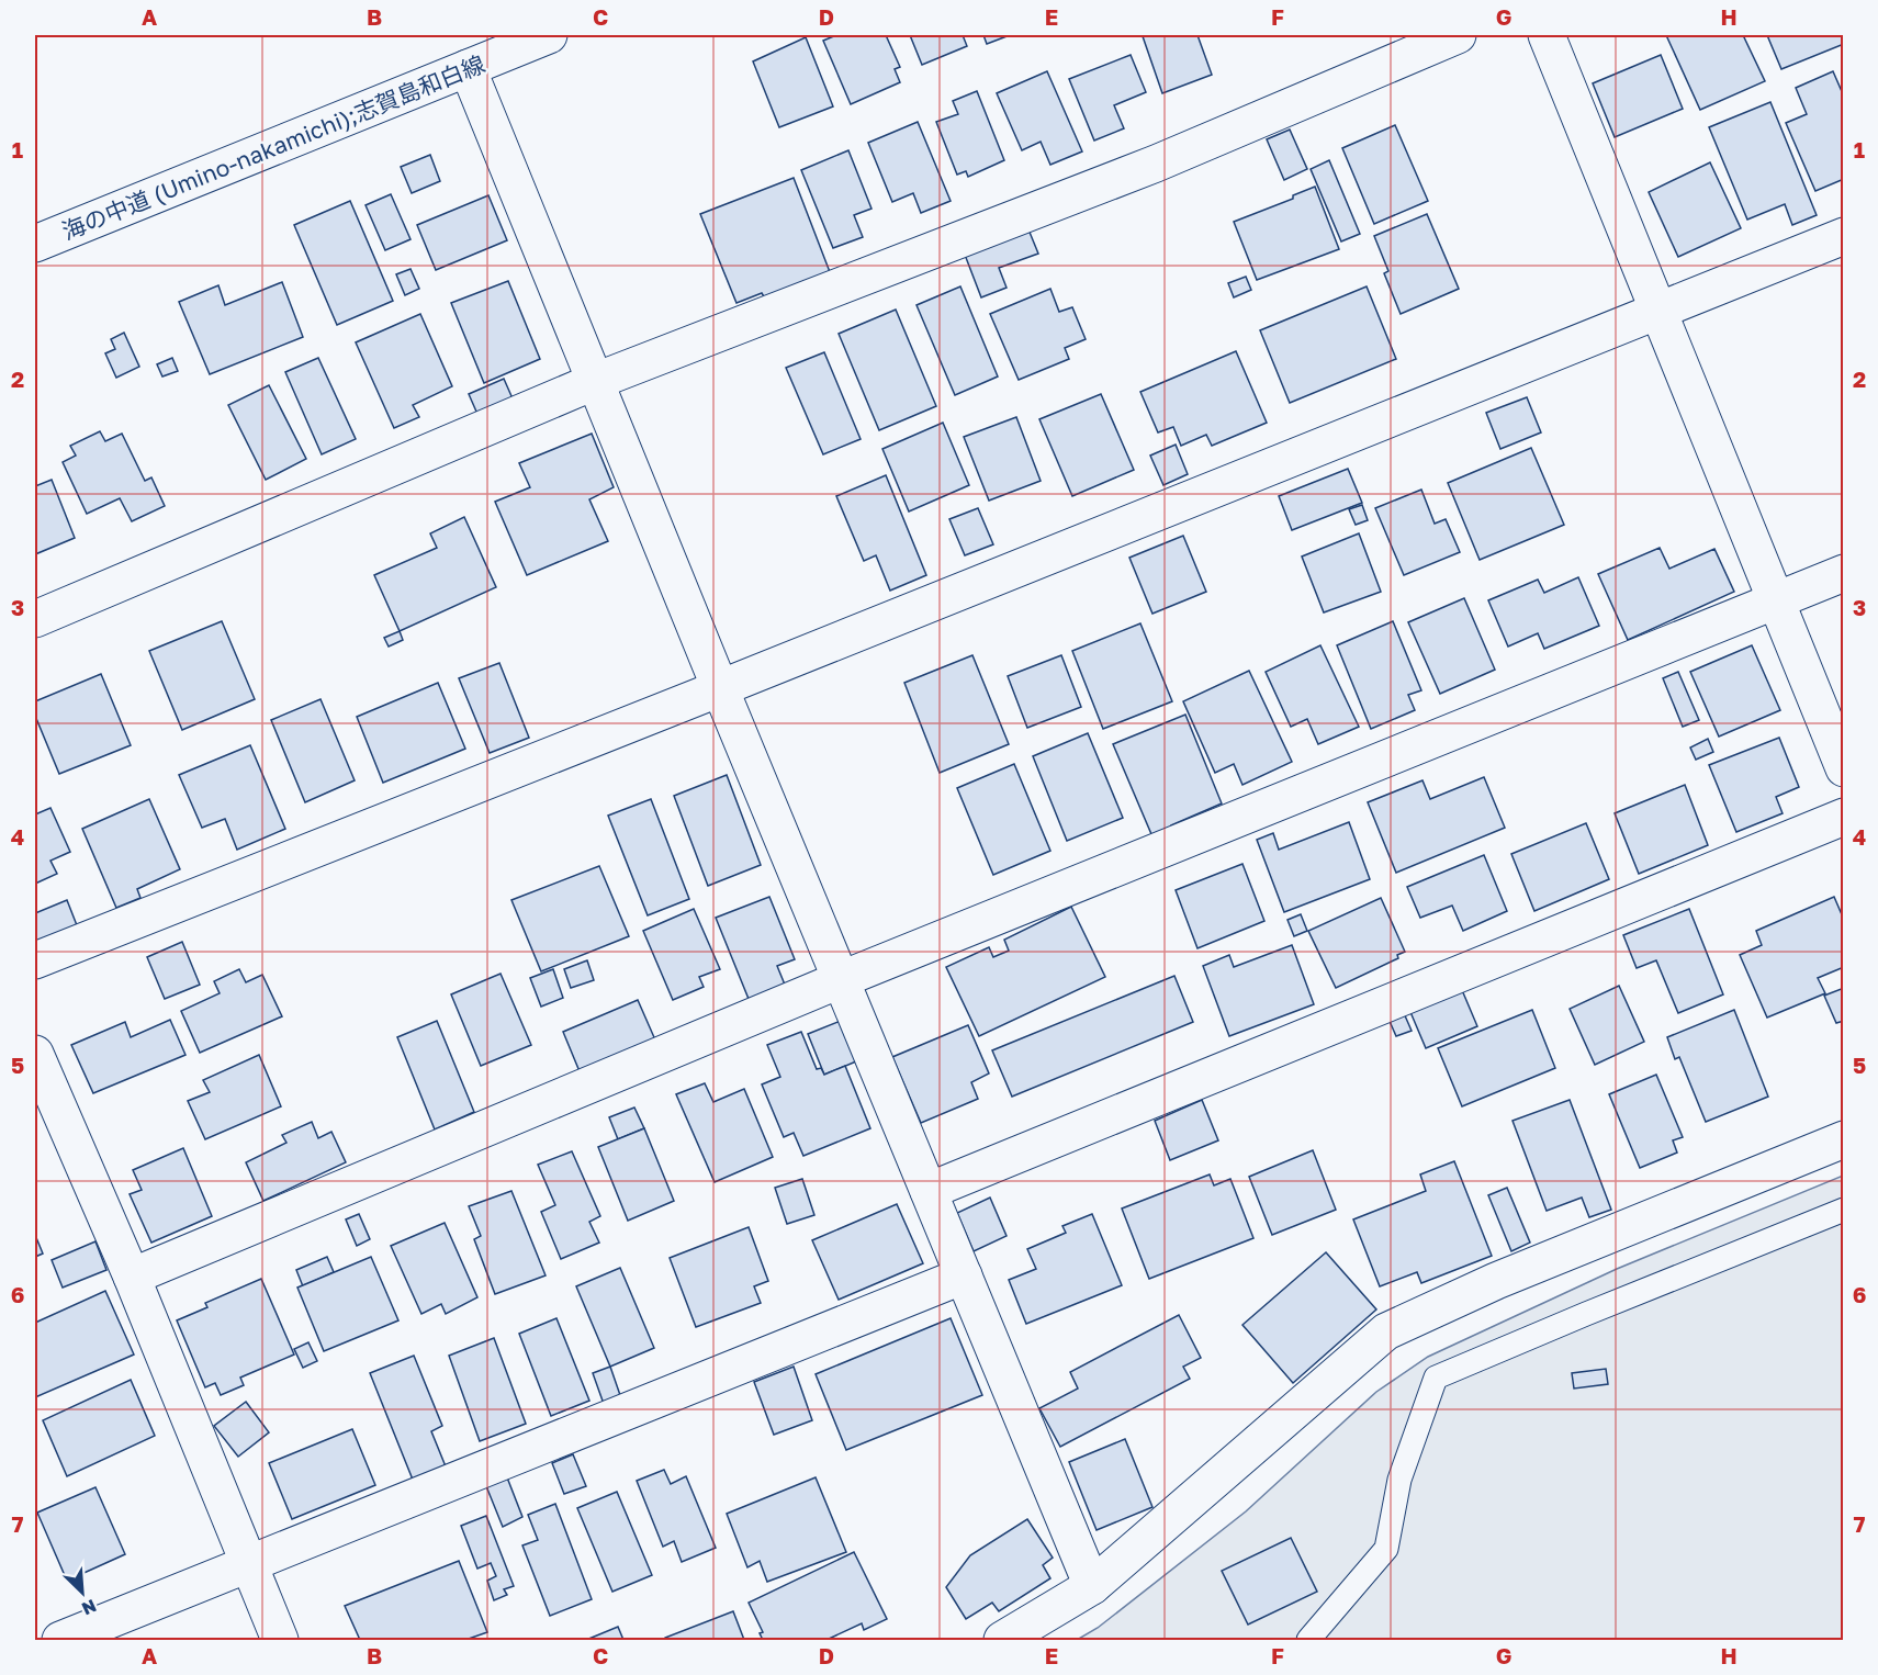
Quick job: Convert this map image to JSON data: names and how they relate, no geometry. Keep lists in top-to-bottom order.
{
  "streets": {
    "street": ["海の中道 (Umino-nakamichi);志賀島和白線"]
  },
  "north": "bottom right",
  "grid": {
    "columns": [
      "A",
      "B",
      "C",
      "D",
      "E",
      "F",
      "G",
      "H"
    ],
    "rows": [
      "1",
      "2",
      "3",
      "4",
      "5",
      "6",
      "7"
    ]
  }
}
